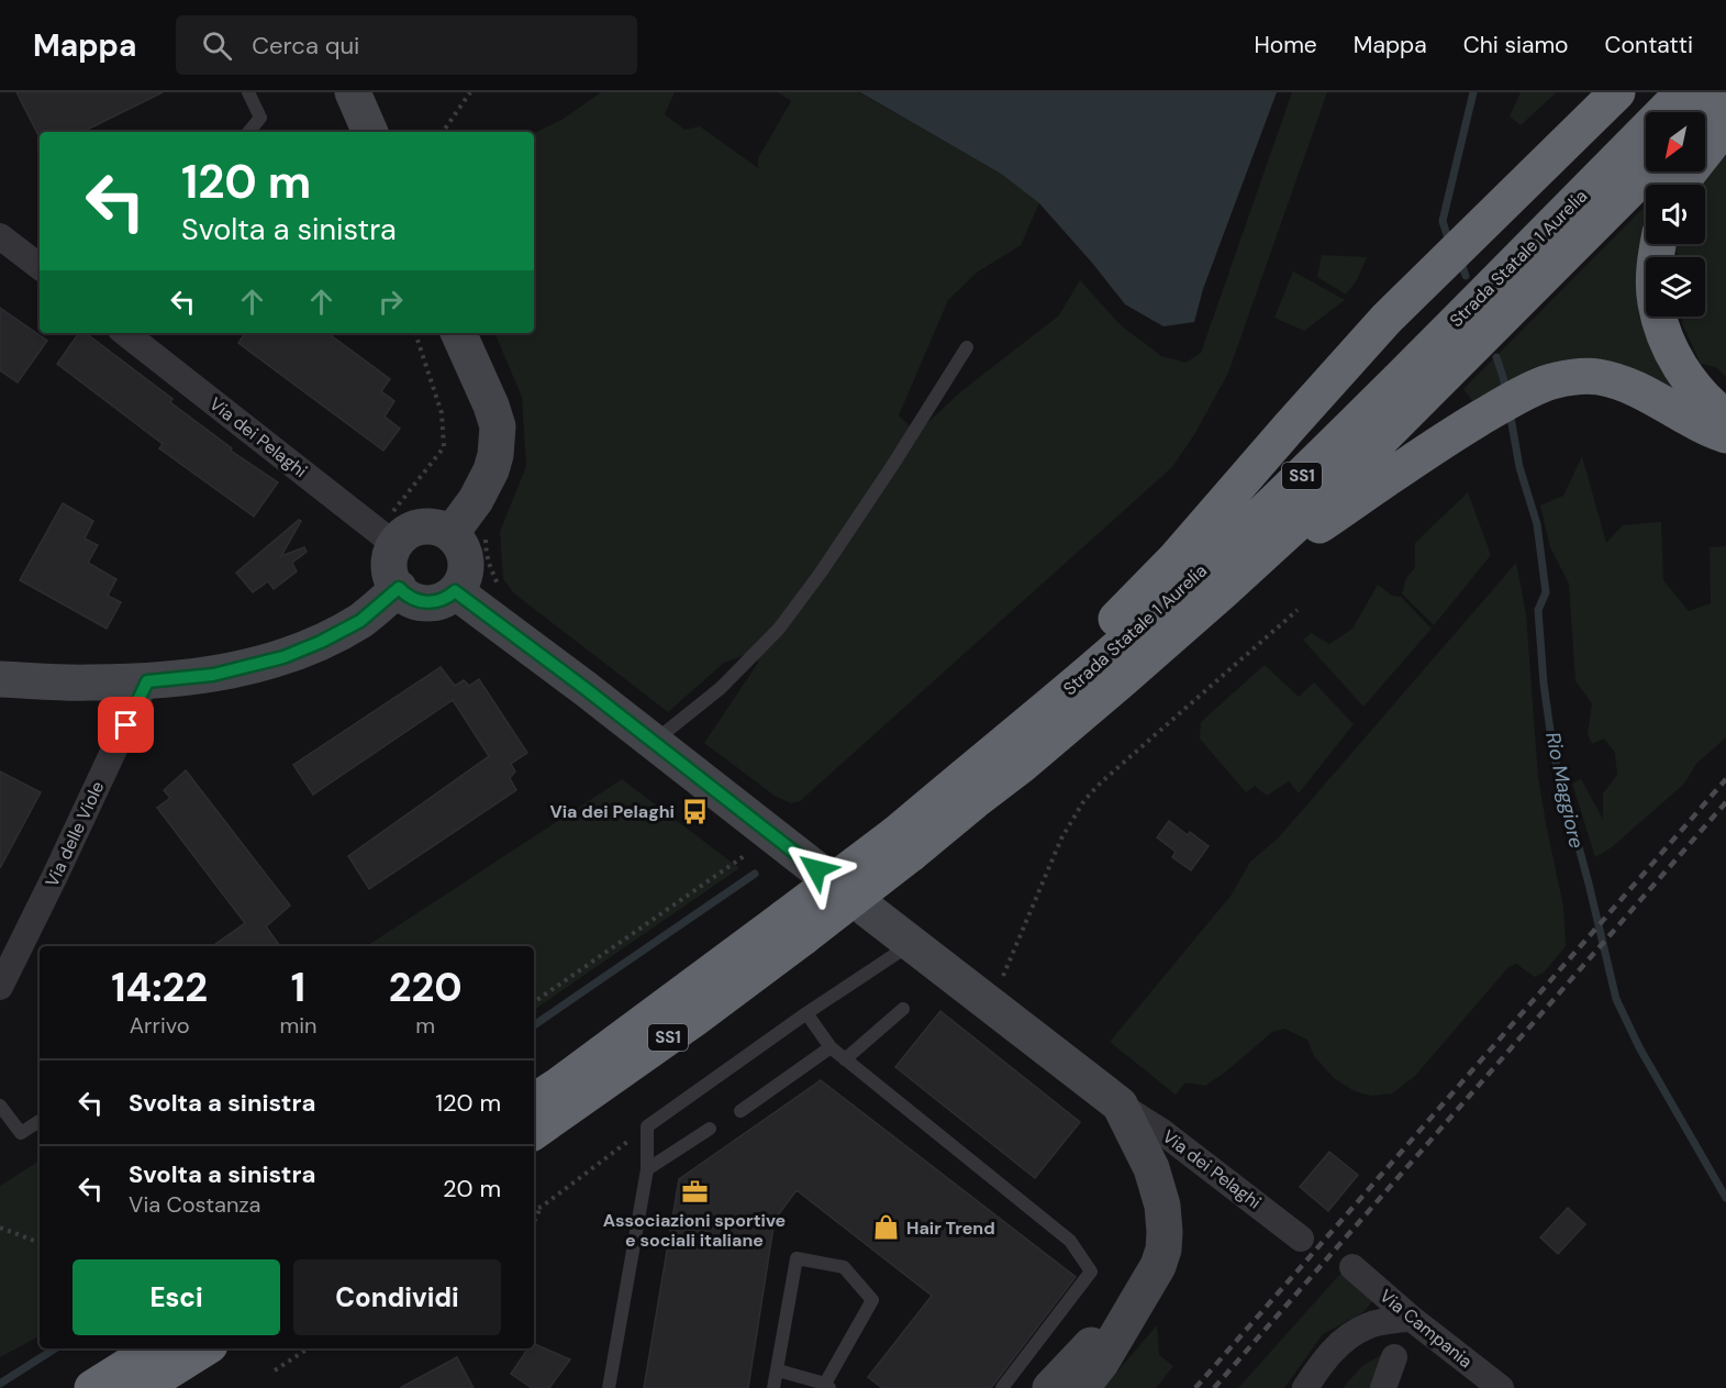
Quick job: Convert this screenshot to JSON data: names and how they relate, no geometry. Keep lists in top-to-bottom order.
{
  "streets": {
    "highway": ["Strada Statale 1 Aurelia", "SS1"],
    "street": ["Via dei Pelaghi", "Via delle Viole", "Via Campania"]
  },
  "water": ["Rio Maggiore"],
  "places": {
    "bus stop": ["Via dei Pelaghi"],
    "office": ["Associazioni sportive e sociali italiane"],
    "shop": ["Hair Trend"]
  },
  "north": "bottom left",
  "page": {
    "header": "Mappa",
    "search": "Cerca qui",
    "nav": [
      "Home",
      "Mappa",
      "Chi siamo",
      "Contatti"
    ],
    "turn": ["120 m", "Svolta a sinistra"],
    "eta": [
      "14:22",
      "Arrivo",
      "1",
      "min",
      "220",
      "m"
    ],
    "list": [
      {
        "name": "Svolta a sinistra",
        "value": "120 m"
      },
      {
        "name": "Svolta a sinistra",
        "note": "Via Costanza",
        "value": "20 m"
      }
    ],
    "buttons": ["Esci", "Condividi"]
  }
}
